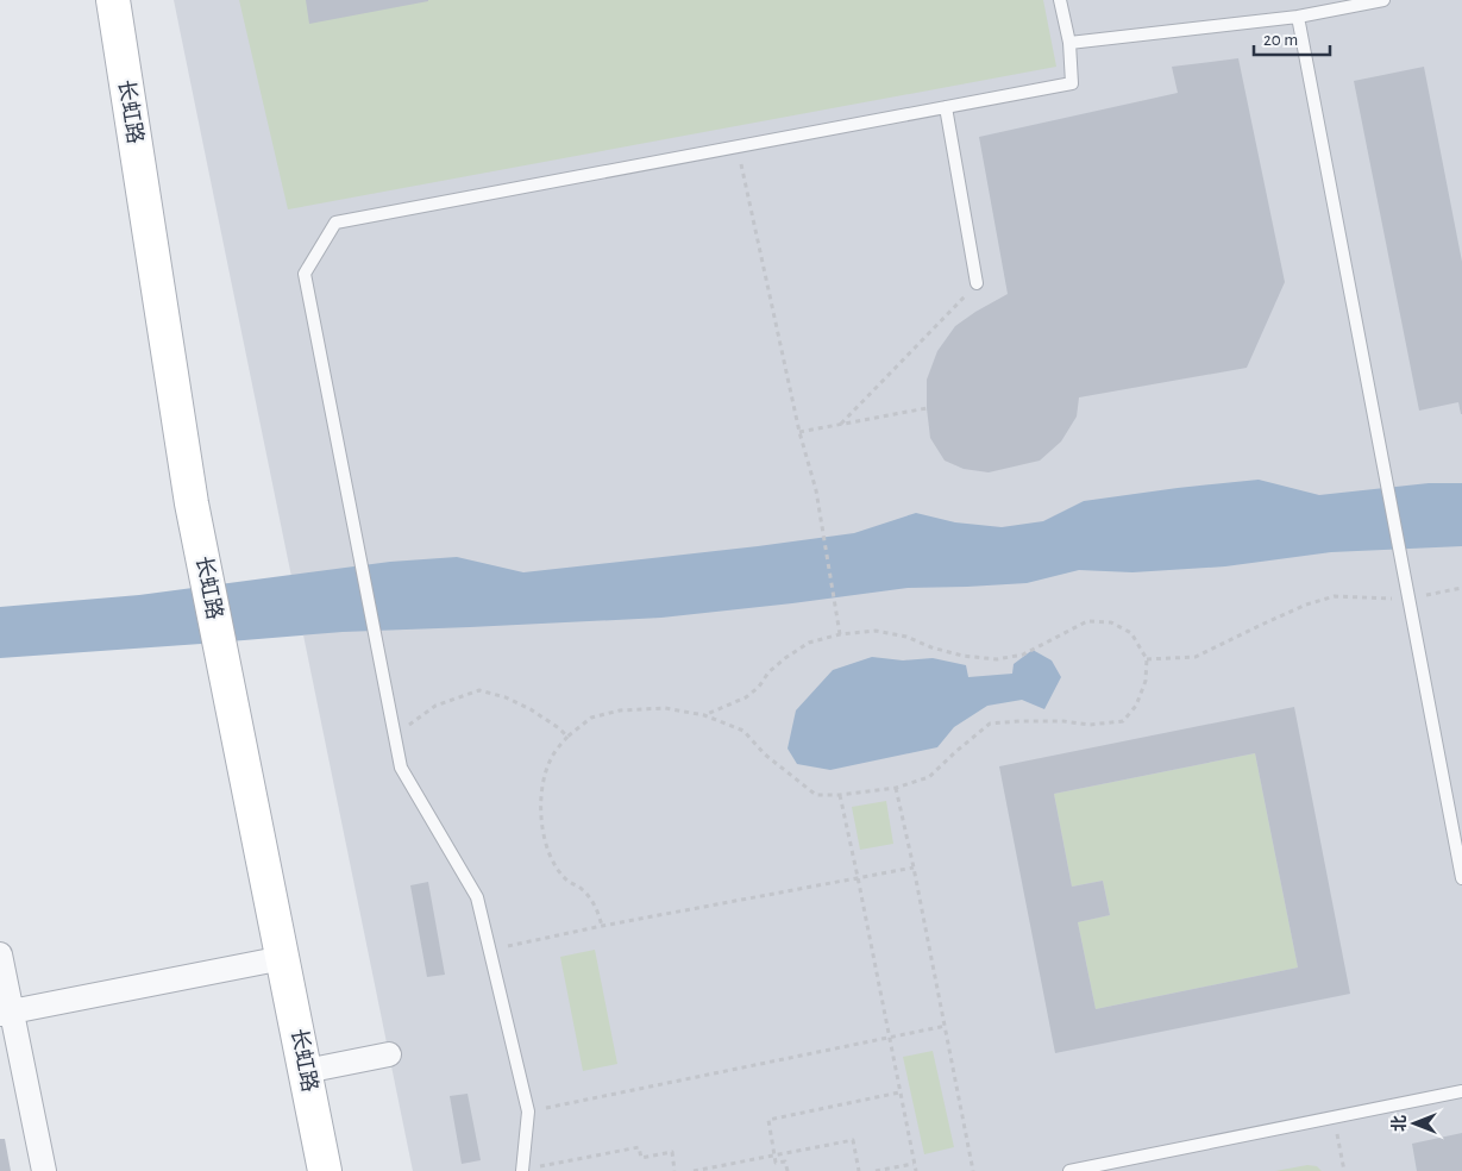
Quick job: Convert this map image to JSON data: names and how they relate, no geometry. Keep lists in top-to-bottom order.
{
  "streets": {
    "main road": ["长虹路"]
  },
  "scale_bar": "20 m",
  "north": "left"
}
